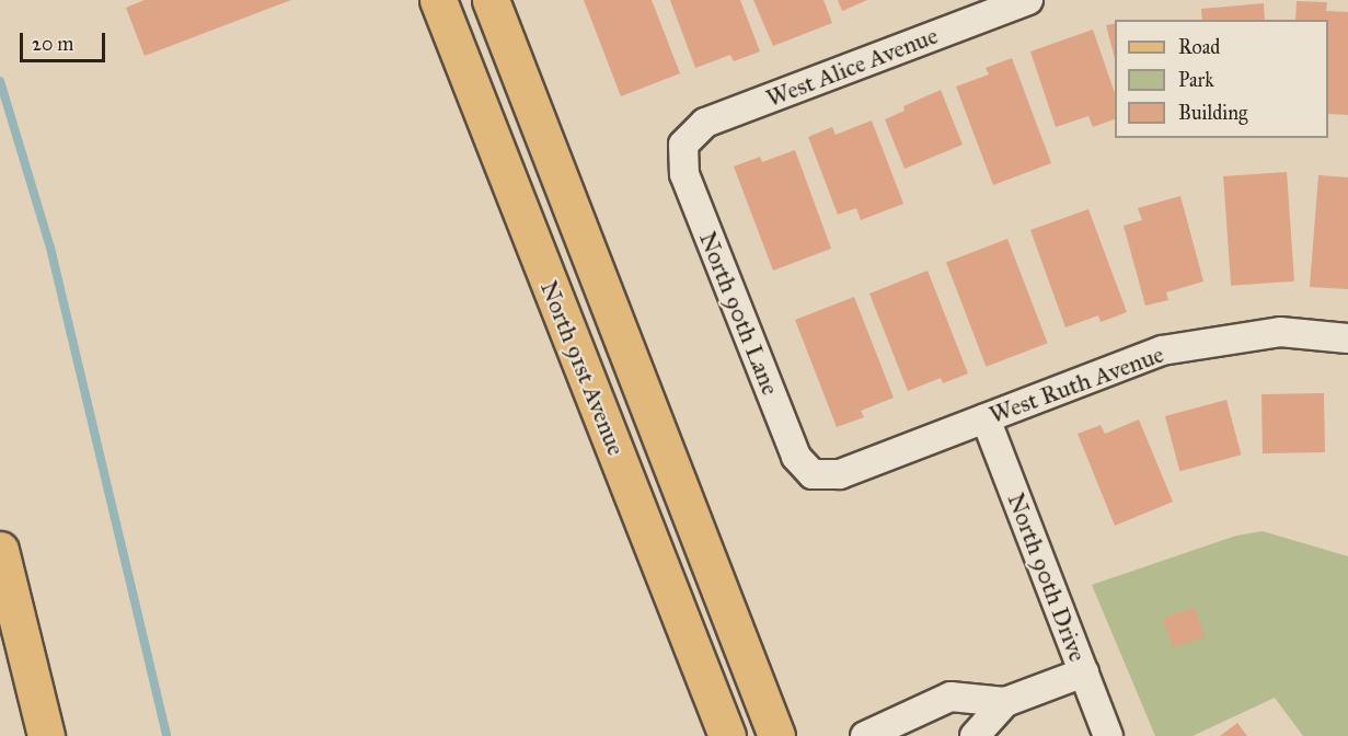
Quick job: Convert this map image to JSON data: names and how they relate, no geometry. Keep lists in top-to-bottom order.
{
  "streets": {
    "main road": ["North 91st Avenue"],
    "street": [
      "West Alice Avenue",
      "North 90th Lane",
      "West Ruth Avenue",
      "North 90th Drive"
    ]
  },
  "crossings": [
    ["West Alice Avenue", "North 90th Lane"],
    ["North 90th Lane", "West Ruth Avenue"],
    ["West Ruth Avenue", "North 90th Drive"]
  ],
  "legend": ["Road", "Park", "Building"],
  "scale_bar": "20 m"
}
